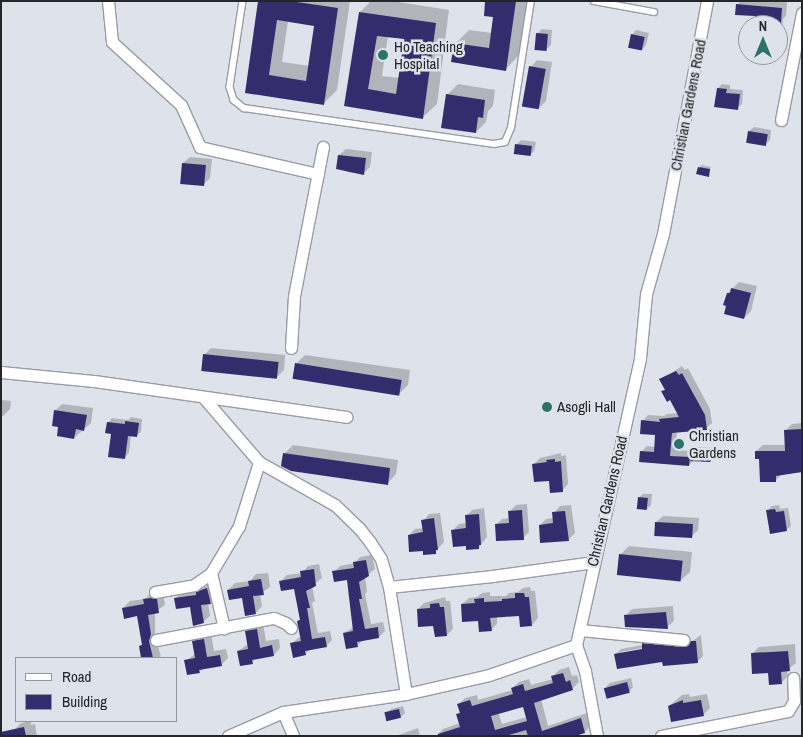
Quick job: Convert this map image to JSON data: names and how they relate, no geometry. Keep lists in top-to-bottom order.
{
  "streets": {
    "street": ["Christian Gardens Road"]
  },
  "places": ["Ho Teaching Hospital", "Asogli Hall", "Christian Gardens"],
  "legend": ["Road", "Building"],
  "north": "top"
}
